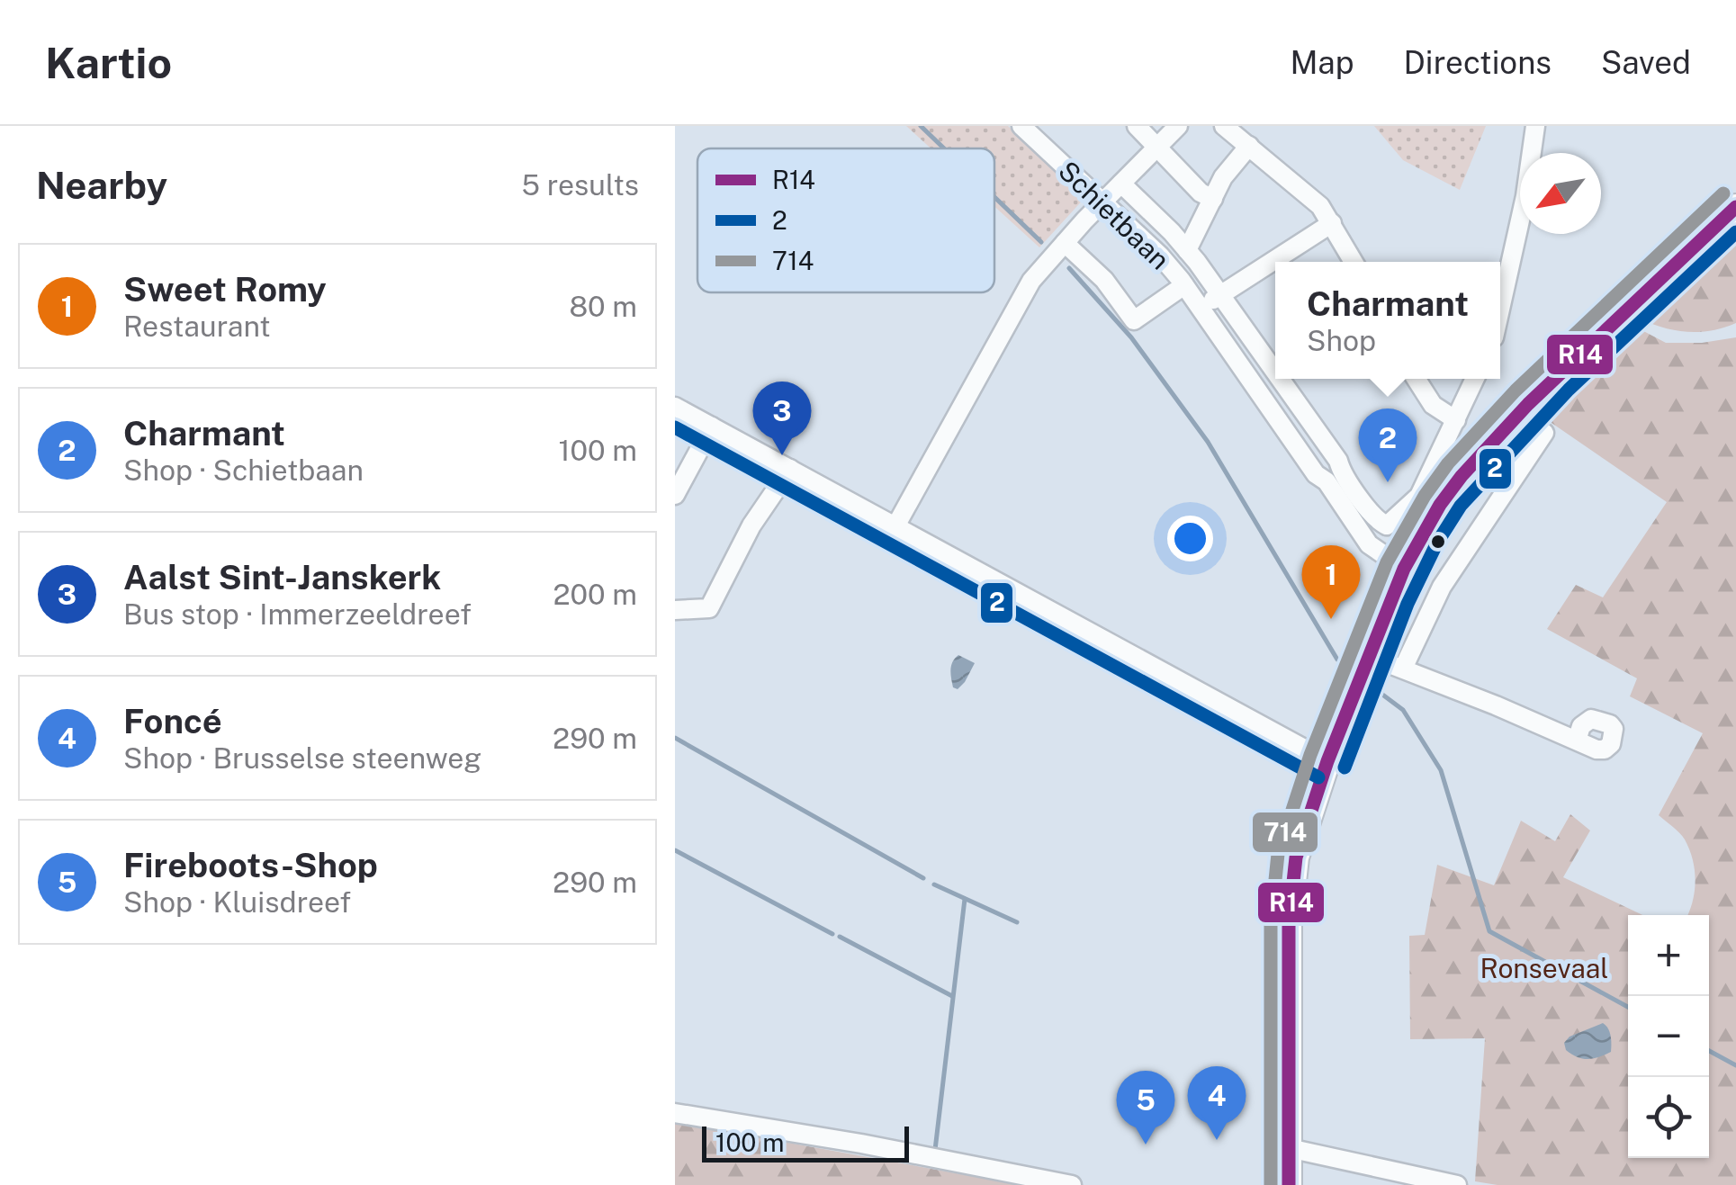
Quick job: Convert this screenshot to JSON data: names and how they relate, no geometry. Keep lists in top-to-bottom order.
{
  "streets": {
    "street": ["Schietbaan"]
  },
  "parks": ["Ronsevaal"],
  "lines": ["transit line 714", "transit line R14", "transit line 2"],
  "legend": ["R14", "2", "714"],
  "scale_bar": "100 m",
  "north": "bottom left",
  "page": {
    "header": "Kartio",
    "nav": ["Map", "Directions", "Saved"],
    "heading": ["Nearby", "5 results"],
    "list": [
      {
        "mark": "1",
        "name": "Sweet Romy",
        "note": "Restaurant",
        "value": "80 m"
      },
      {
        "mark": "2",
        "name": "Charmant",
        "note": "Shop · Schietbaan",
        "value": "100 m"
      },
      {
        "mark": "3",
        "name": "Aalst Sint-Janskerk",
        "note": "Bus stop · Immerzeeldreef",
        "value": "200 m"
      },
      {
        "mark": "4",
        "name": "Foncé",
        "note": "Shop · Brusselse steenweg",
        "value": "290 m"
      },
      {
        "mark": "5",
        "name": "Fireboots-Shop",
        "note": "Shop · Kluisdreef",
        "value": "290 m"
      }
    ],
    "popup": ["Charmant", "Shop"],
    "pins": [
      "3",
      "2",
      "1",
      "4",
      "5"
    ],
    "map_buttons": ["+", "−"],
    "scale": "100 m"
  }
}
